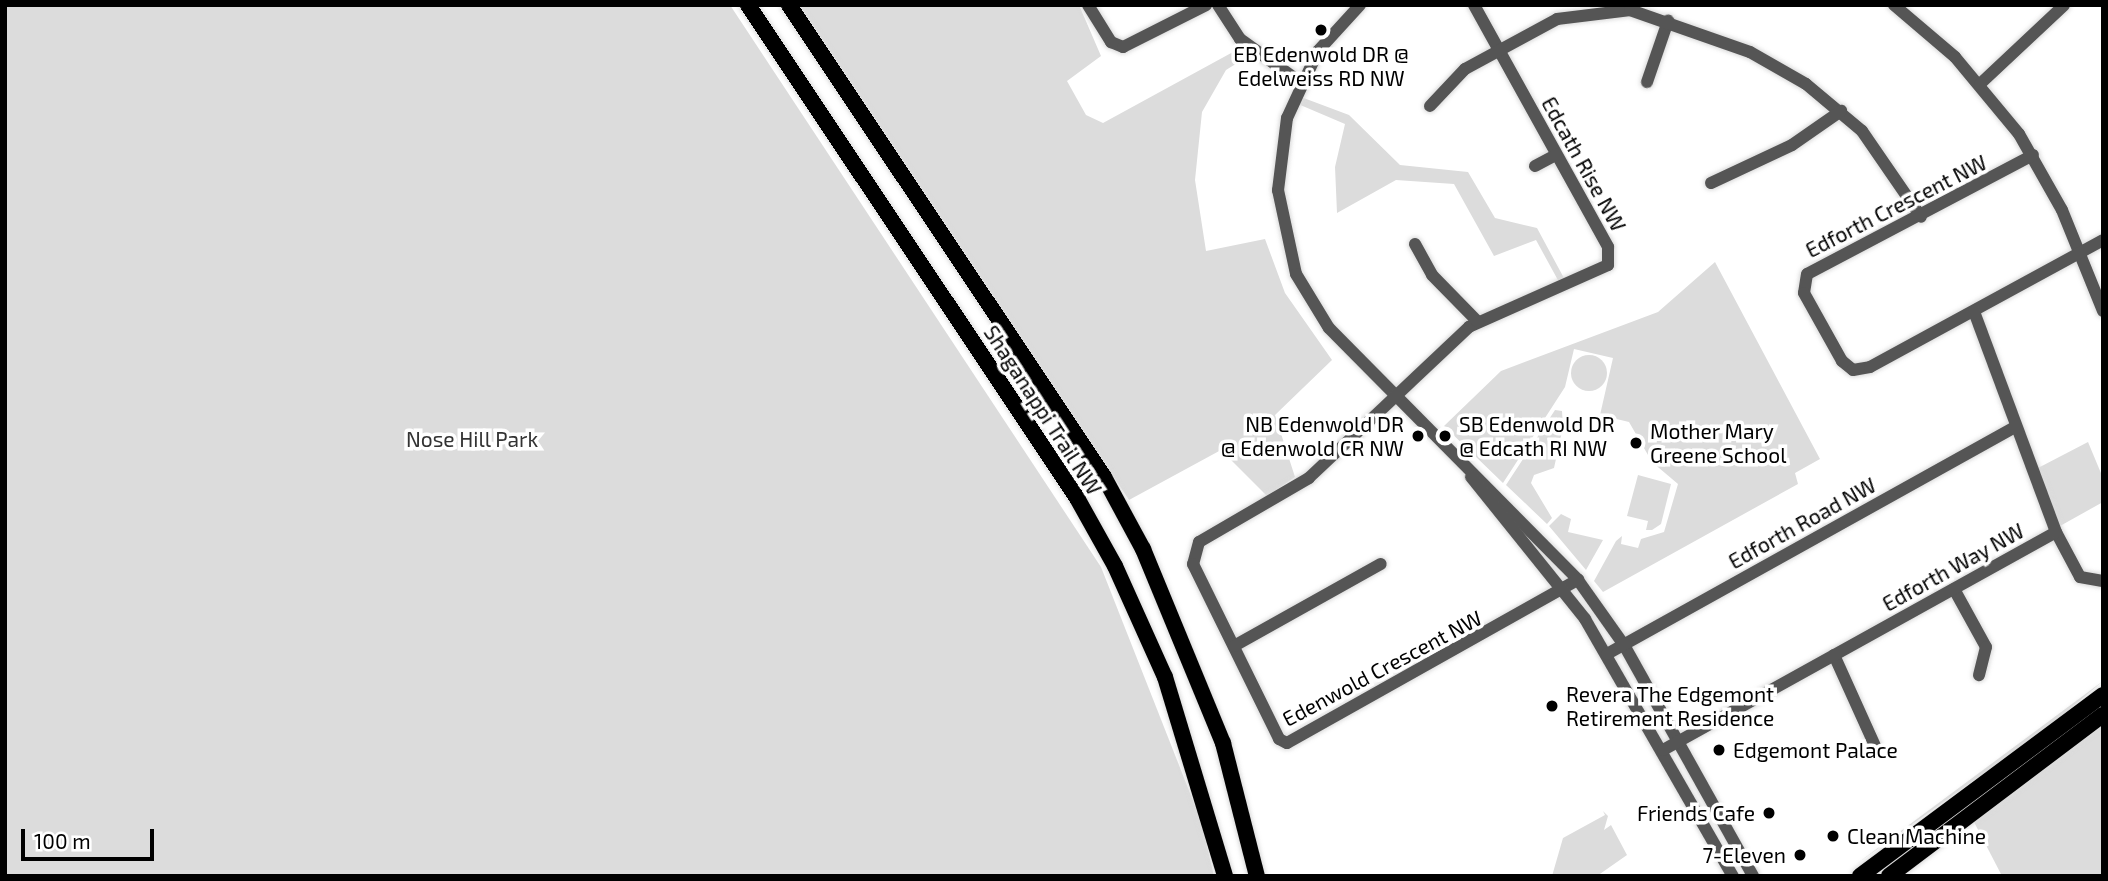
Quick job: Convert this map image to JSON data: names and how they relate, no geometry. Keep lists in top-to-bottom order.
{
  "streets": {
    "main road": ["Shaganappi Trail NW"],
    "street": [
      "Edcath Rise NW",
      "Edforth Crescent NW",
      "Edforth Road NW",
      "Edforth Way NW",
      "Edenwold Crescent NW"
    ]
  },
  "crossings": [
    ["Edcath Rise NW", "Edenwold Crescent NW"],
    ["Edforth Crescent NW", "Edforth Way NW"],
    ["Edforth Road NW", "Edforth Way NW"]
  ],
  "parks": ["Nose Hill Park"],
  "places": [
    "EB Edenwold DR @ Edelweiss RD NW",
    "NB Edenwold DR @ Edenwold CR NW",
    "SB Edenwold DR @ Edcath RI NW",
    "Mother Mary Greene School",
    "Revera The Edgemont Retirement Residence",
    "Edgemont Palace",
    "Friends Cafe",
    "Clean Machine",
    "7-Eleven"
  ],
  "scale_bar": "100 m"
}
